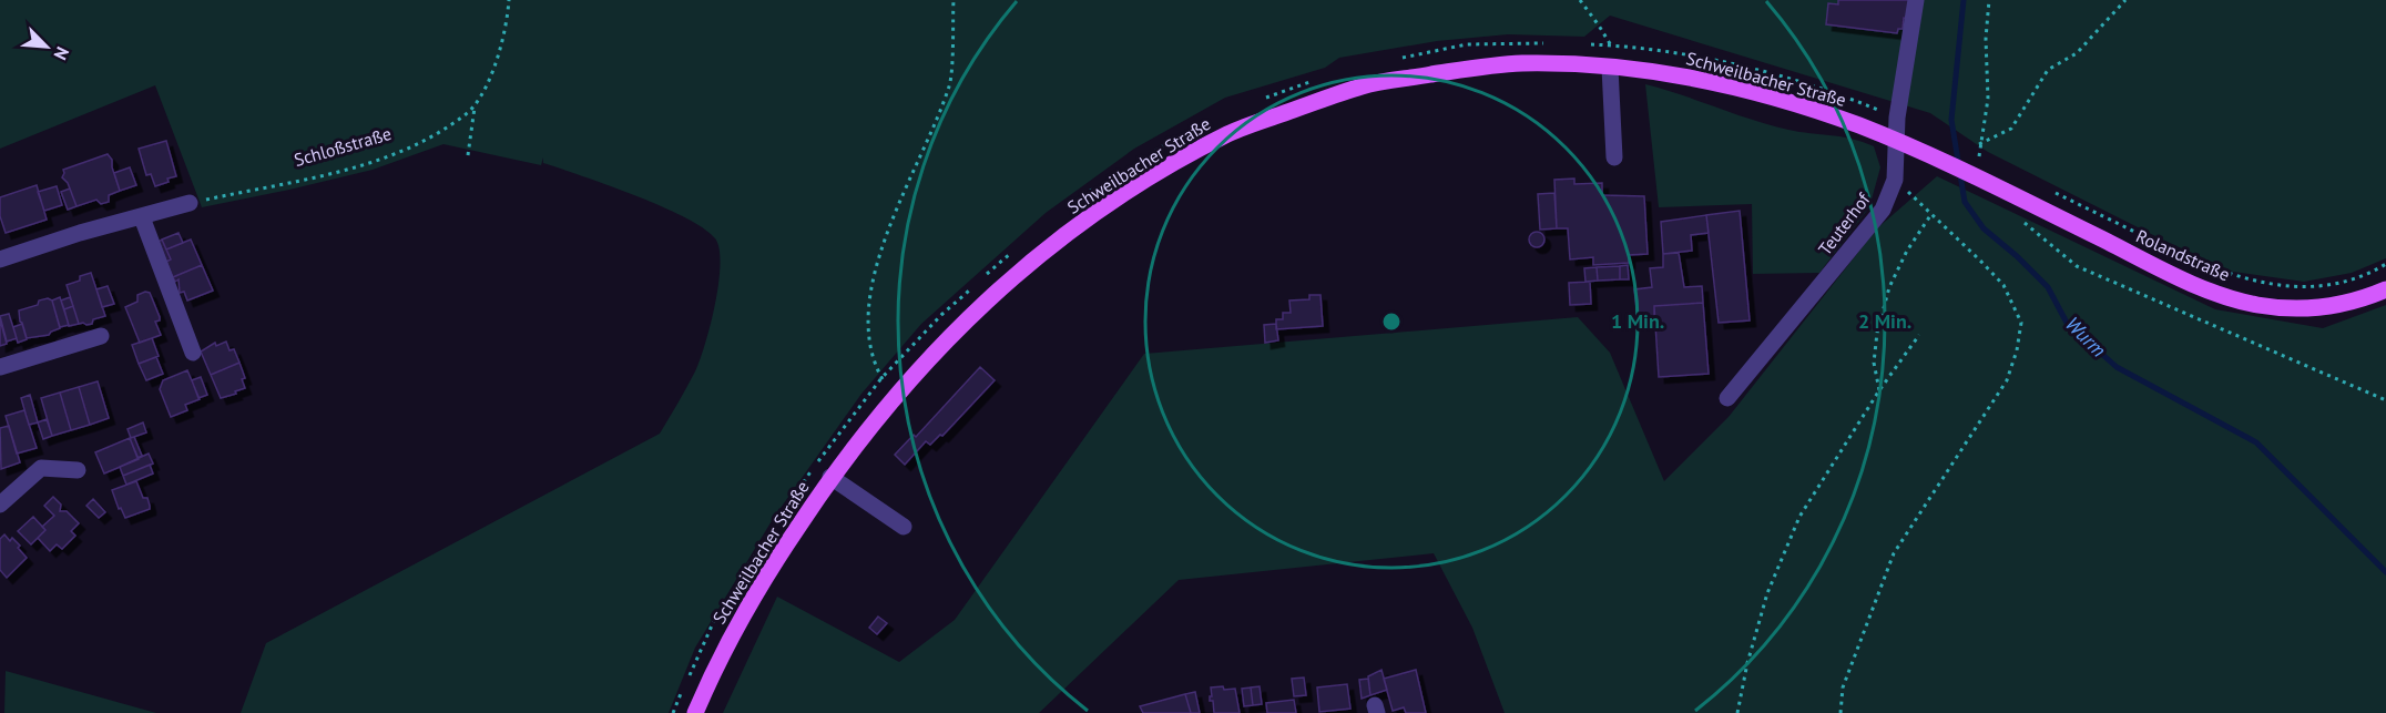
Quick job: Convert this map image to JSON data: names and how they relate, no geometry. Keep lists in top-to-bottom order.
{
  "streets": {
    "main road": ["Schweilbacher Straße", "Rolandstraße"],
    "street": ["Teuterhof"],
    "path": ["Schloßstraße"]
  },
  "crossings": [
    ["Schweilbacher Straße", "Teuterhof"],
    ["Schweilbacher Straße", "Rolandstraße"]
  ],
  "water": ["Wurm"],
  "north": "bottom right",
  "rings": ["1 Min.", "2 Min."]
}
